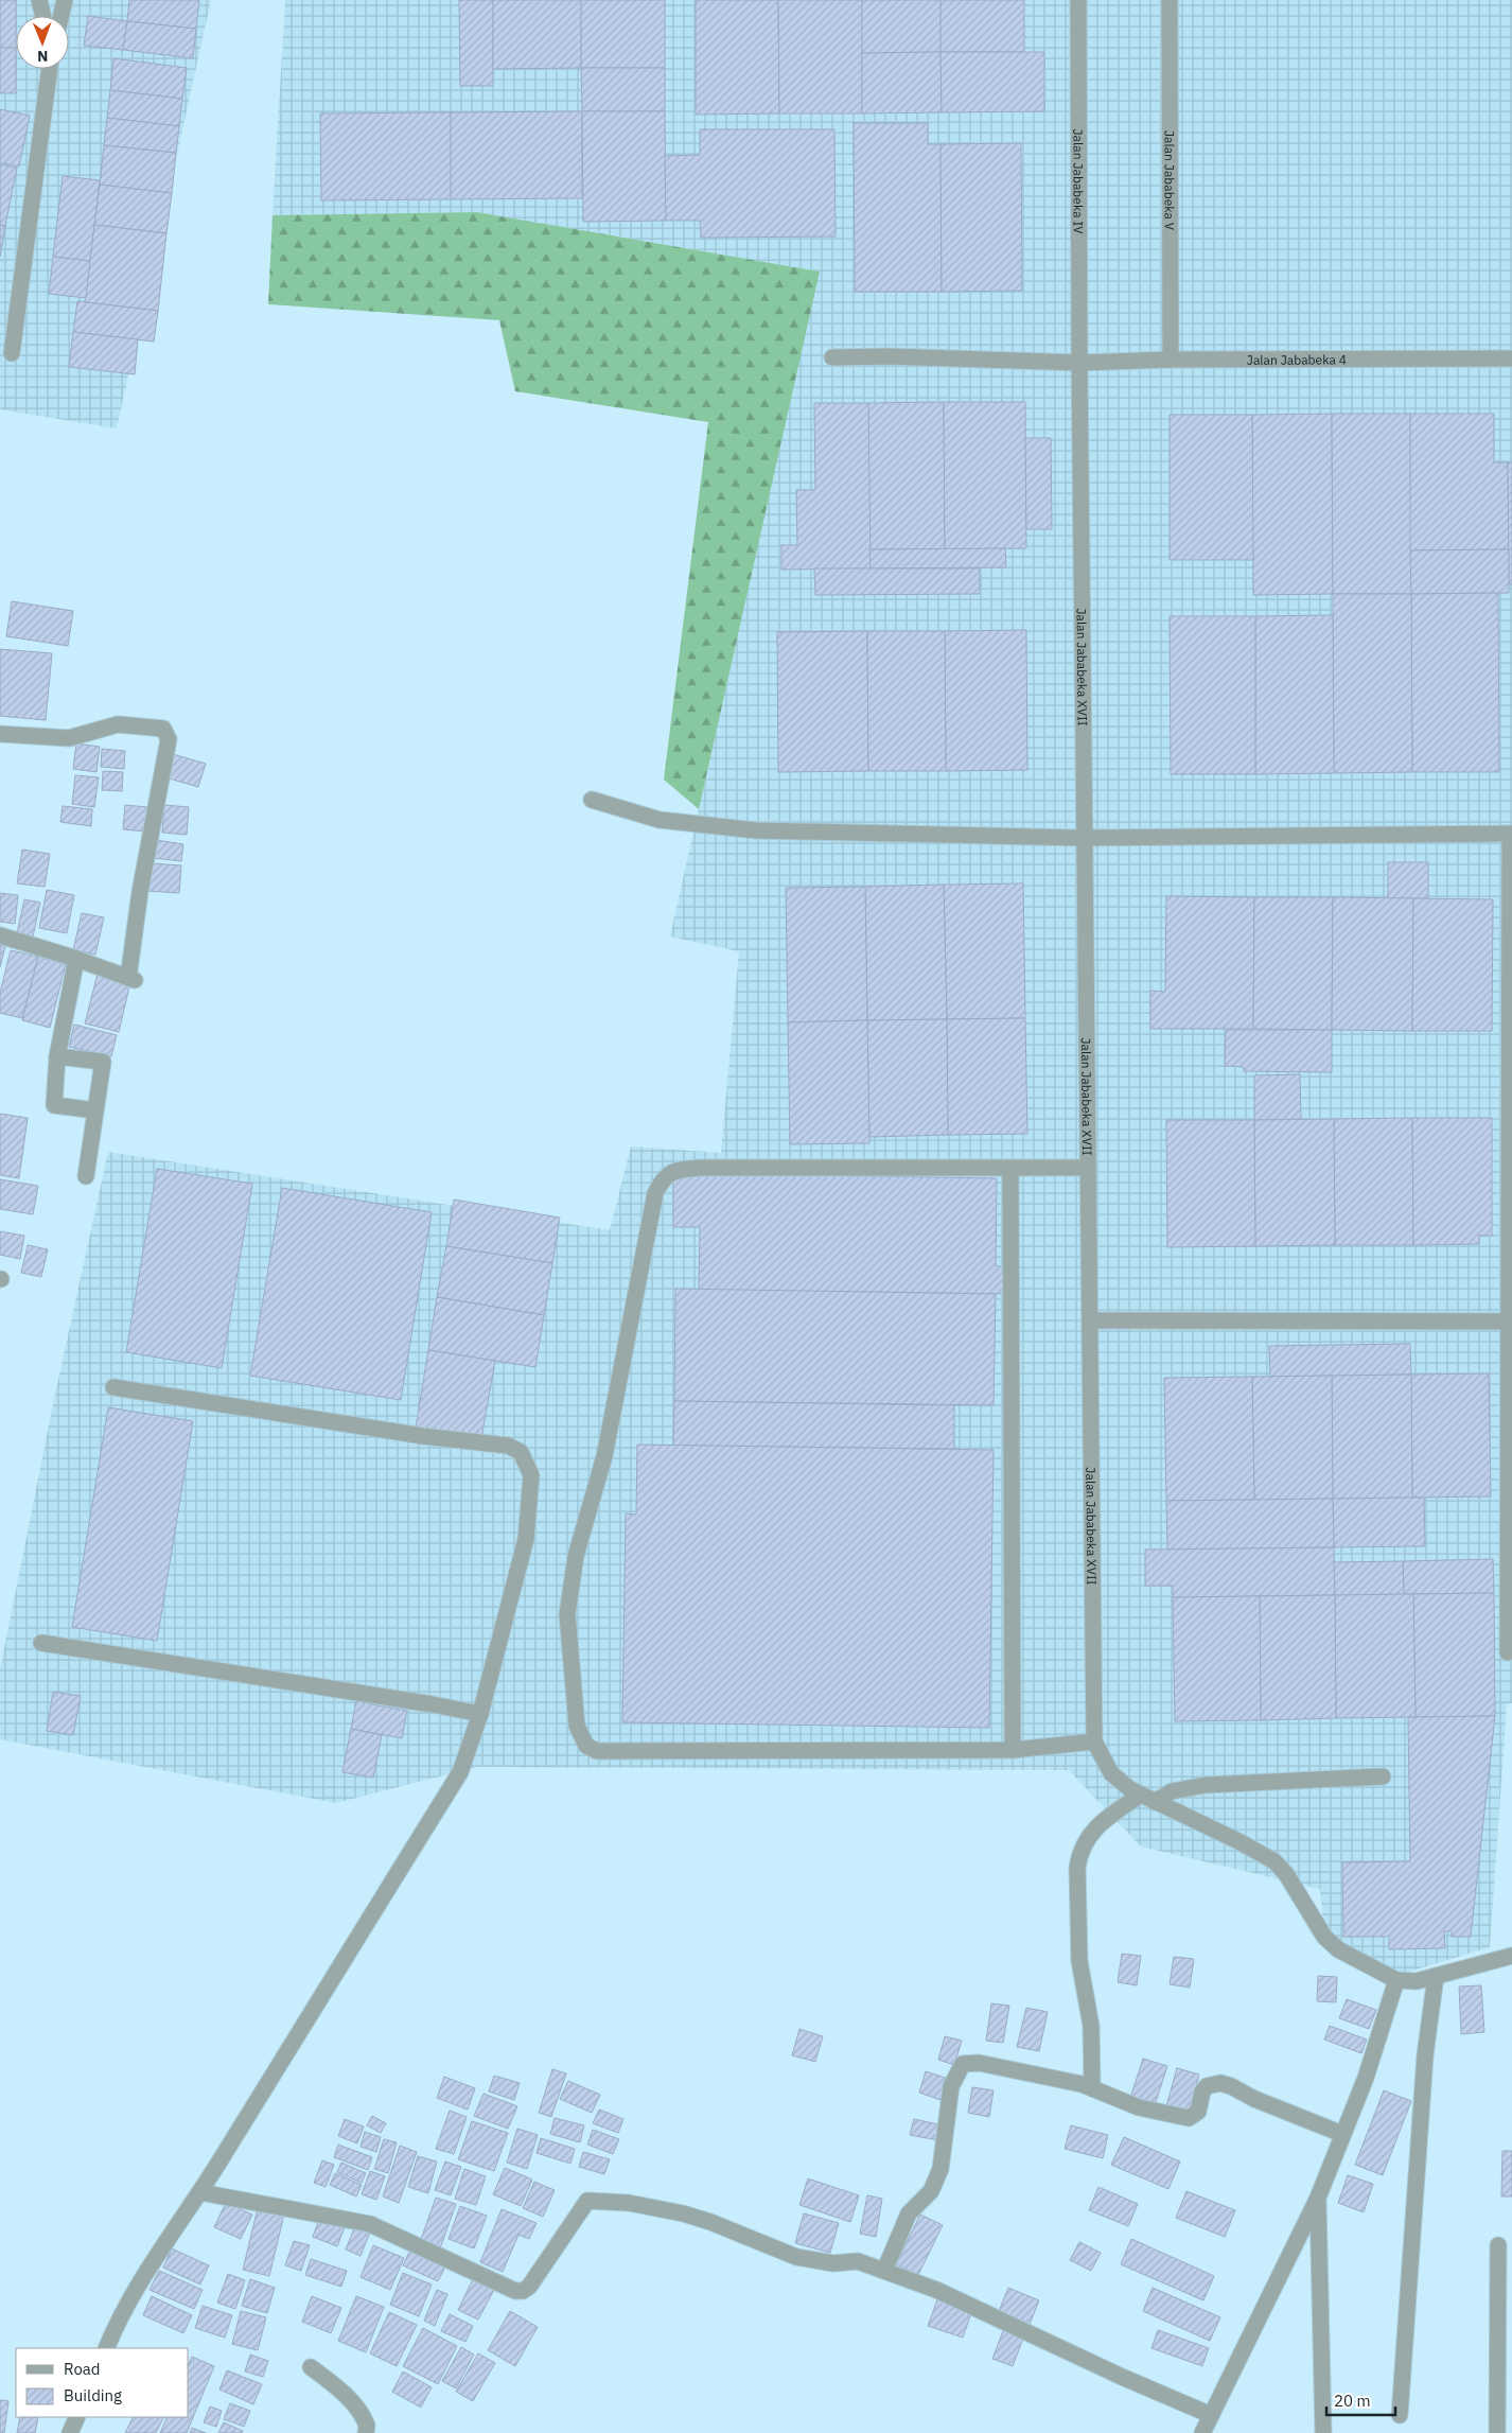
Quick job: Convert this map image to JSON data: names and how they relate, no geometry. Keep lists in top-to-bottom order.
{
  "streets": {
    "street": [
      "Jalan Jababeka V",
      "Jalan Jababeka IV",
      "Jalan Jababeka 4",
      "Jalan Jababeka XVII"
    ]
  },
  "crossings": [
    ["Jalan Jababeka V", "Jalan Jababeka 4"],
    ["Jalan Jababeka IV", "Jalan Jababeka 4"],
    ["Jalan Jababeka IV", "Jalan Jababeka XVII"],
    ["Jalan Jababeka 4", "Jalan Jababeka XVII"]
  ],
  "legend": ["Road", "Building"],
  "scale_bar": "20 m",
  "north": "bottom"
}
